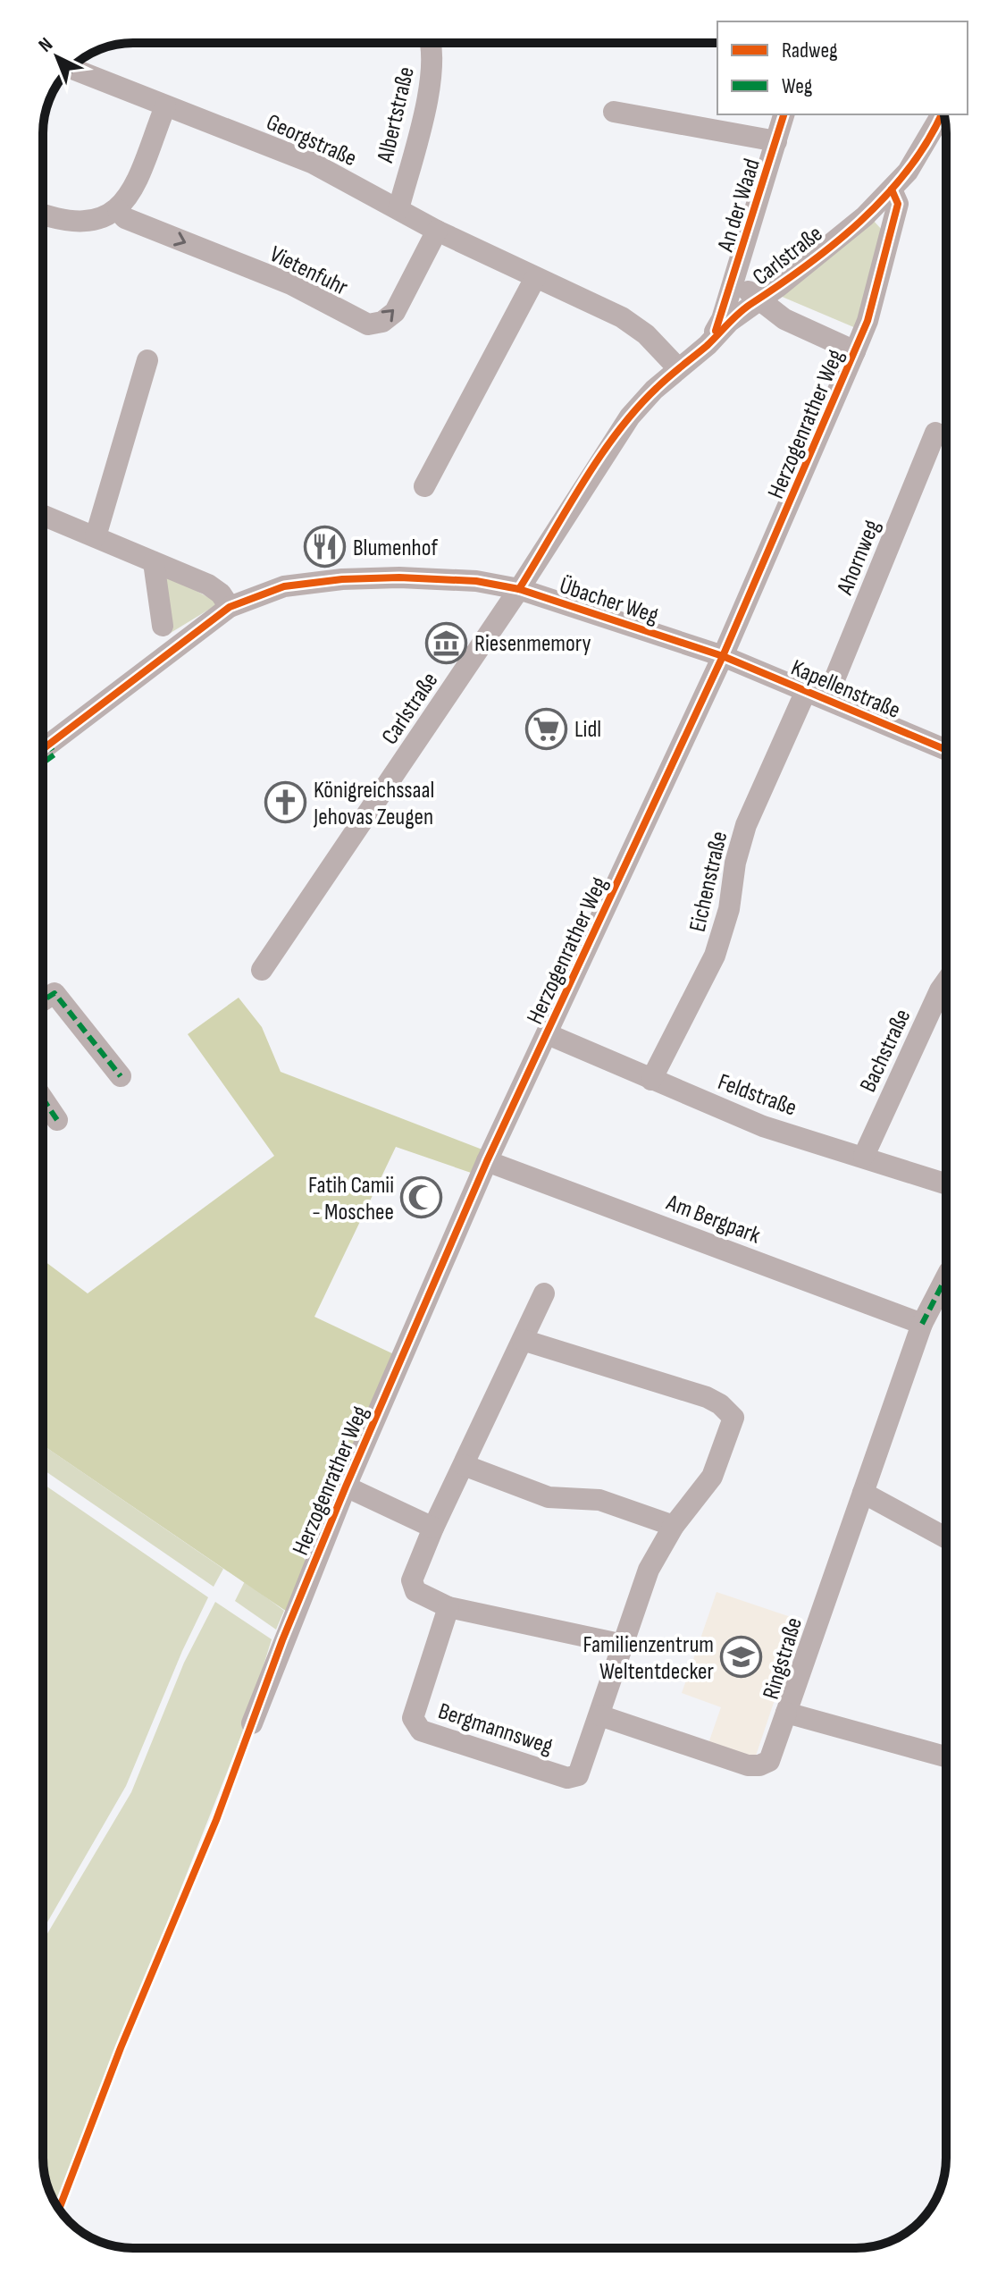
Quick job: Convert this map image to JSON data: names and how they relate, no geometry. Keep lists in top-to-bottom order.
{
  "streets": {
    "street": [
      "Albertstraße",
      "Georgstraße",
      "An der Waad",
      "Carlstraße",
      "Vietenfuhr",
      "Herzogenrather Weg",
      "Ahornweg",
      "Übacher Weg",
      "Kapellenstraße",
      "Eichenstraße",
      "Bachstraße",
      "Feldstraße",
      "Am Bergpark",
      "Ringstraße",
      "Bergmannsweg"
    ]
  },
  "crossings": [
    ["Albertstraße", "Georgstraße"],
    ["Georgstraße", "Carlstraße"],
    ["Georgstraße", "Vietenfuhr"],
    ["An der Waad", "Carlstraße"],
    ["Carlstraße", "Herzogenrather Weg"],
    ["Carlstraße", "Übacher Weg"],
    ["Herzogenrather Weg", "Übacher Weg"],
    ["Herzogenrather Weg", "Kapellenstraße"],
    ["Herzogenrather Weg", "Feldstraße"],
    ["Herzogenrather Weg", "Am Bergpark"],
    ["Ahornweg", "Kapellenstraße"],
    ["Ahornweg", "Eichenstraße"],
    ["Übacher Weg", "Kapellenstraße"],
    ["Kapellenstraße", "Eichenstraße"],
    ["Eichenstraße", "Feldstraße"],
    ["Bachstraße", "Feldstraße"],
    ["Am Bergpark", "Ringstraße"]
  ],
  "one_way": ["Vietenfuhr"],
  "places": {
    "restaurant": ["Blumenhof"],
    "museum": ["Riesenmemory"],
    "supermarket": ["Lidl"],
    "church": ["Königreichssaal Jehovas Zeugen"],
    "mosque": ["Fatih Camii - Moschee"],
    "school or university": ["Familienzentrum Weltentdecker"]
  },
  "legend": ["Radweg", "Weg"],
  "north": "top left"
}
